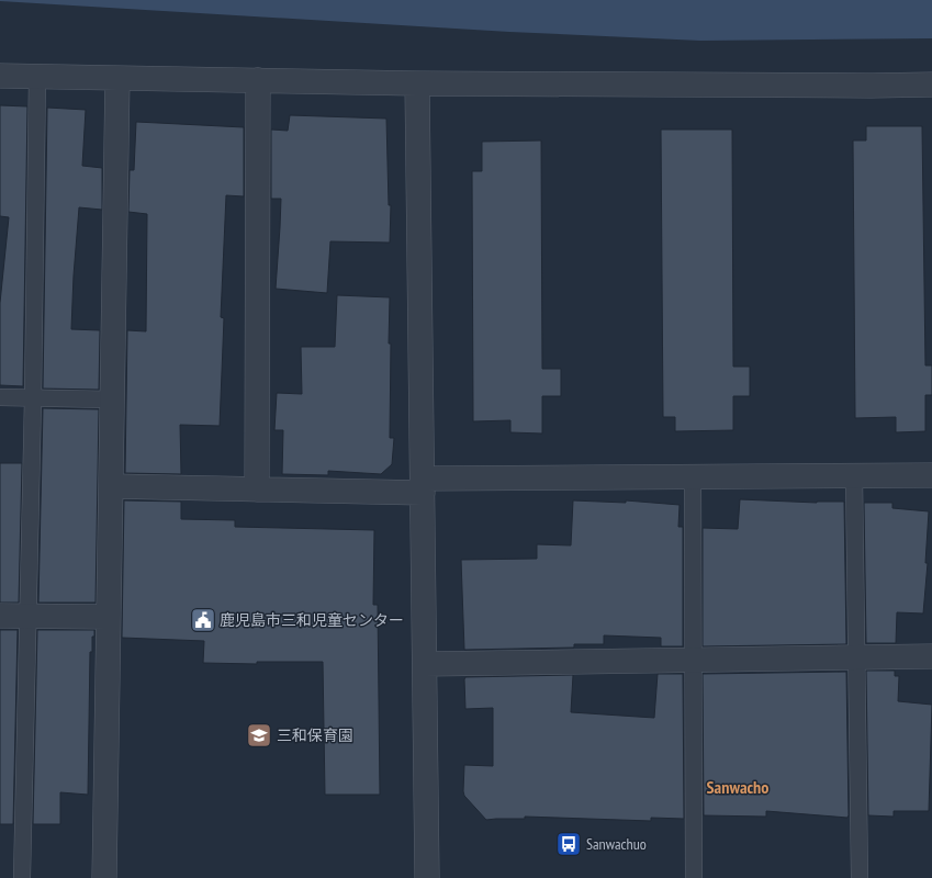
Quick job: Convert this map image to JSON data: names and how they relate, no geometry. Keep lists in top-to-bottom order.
{
  "districts": ["Sanwacho"],
  "places": {
    "public building": ["鹿児島市三和児童センター"],
    "school or university": ["三和保育園"],
    "bus stop": ["Sanwachuo"]
  }
}
